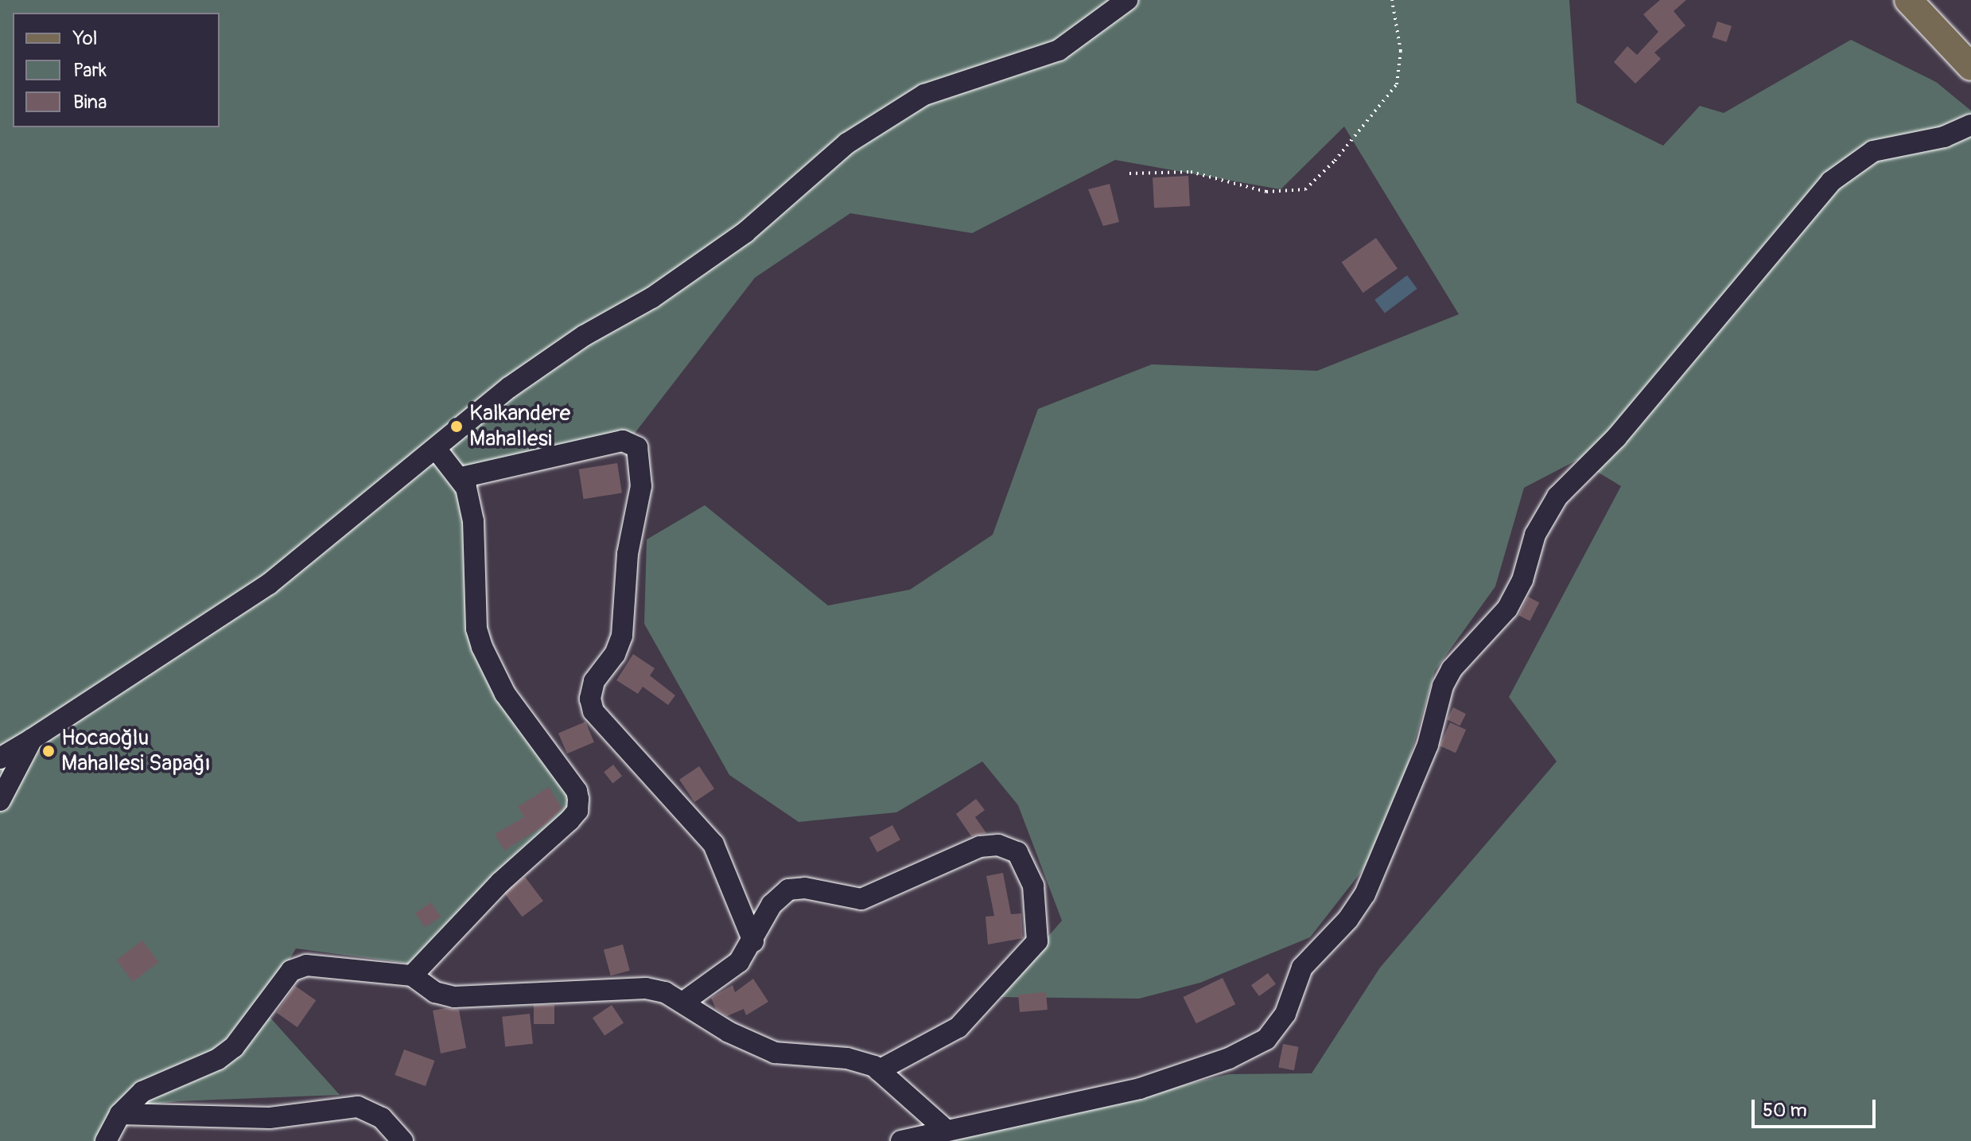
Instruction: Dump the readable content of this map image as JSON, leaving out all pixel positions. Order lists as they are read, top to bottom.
{
  "places": ["Kalkandere Mahallesi", "Hocaoğlu Mahallesi Sapağı"],
  "legend": ["Yol", "Park", "Bina"],
  "scale_bar": "50 m"
}
